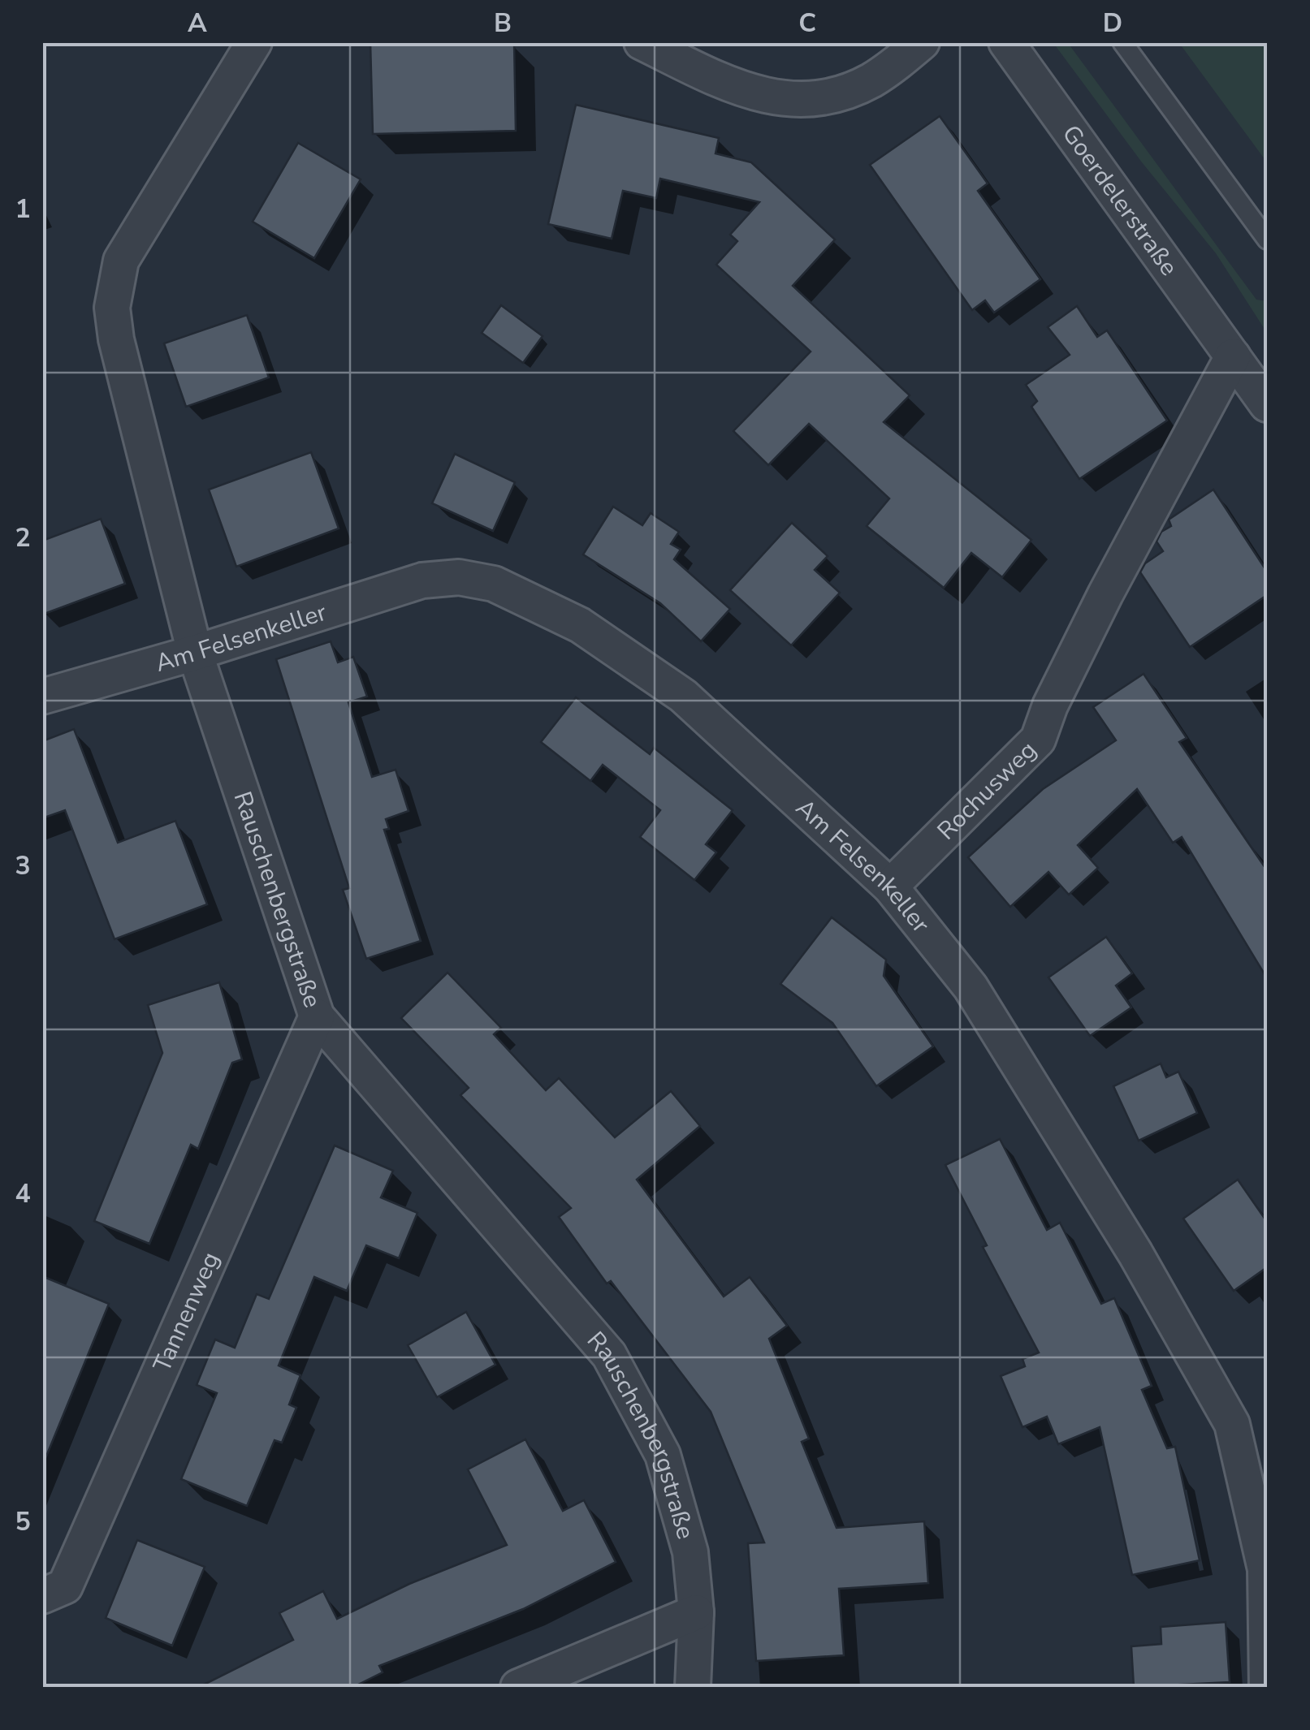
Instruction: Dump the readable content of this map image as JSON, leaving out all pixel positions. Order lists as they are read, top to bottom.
{
  "streets": {
    "street": [
      "Goerdelerstraße",
      "Am Felsenkeller",
      "Rochusweg",
      "Rauschenbergstraße",
      "Tannenweg"
    ]
  },
  "crossings": [
    ["Goerdelerstraße", "Rochusweg"],
    ["Am Felsenkeller", "Rochusweg"],
    ["Am Felsenkeller", "Rauschenbergstraße"],
    ["Rauschenbergstraße", "Tannenweg"]
  ],
  "grid": {
    "columns": [
      "A",
      "B",
      "C",
      "D"
    ],
    "rows": [
      "1",
      "2",
      "3",
      "4",
      "5"
    ]
  }
}
